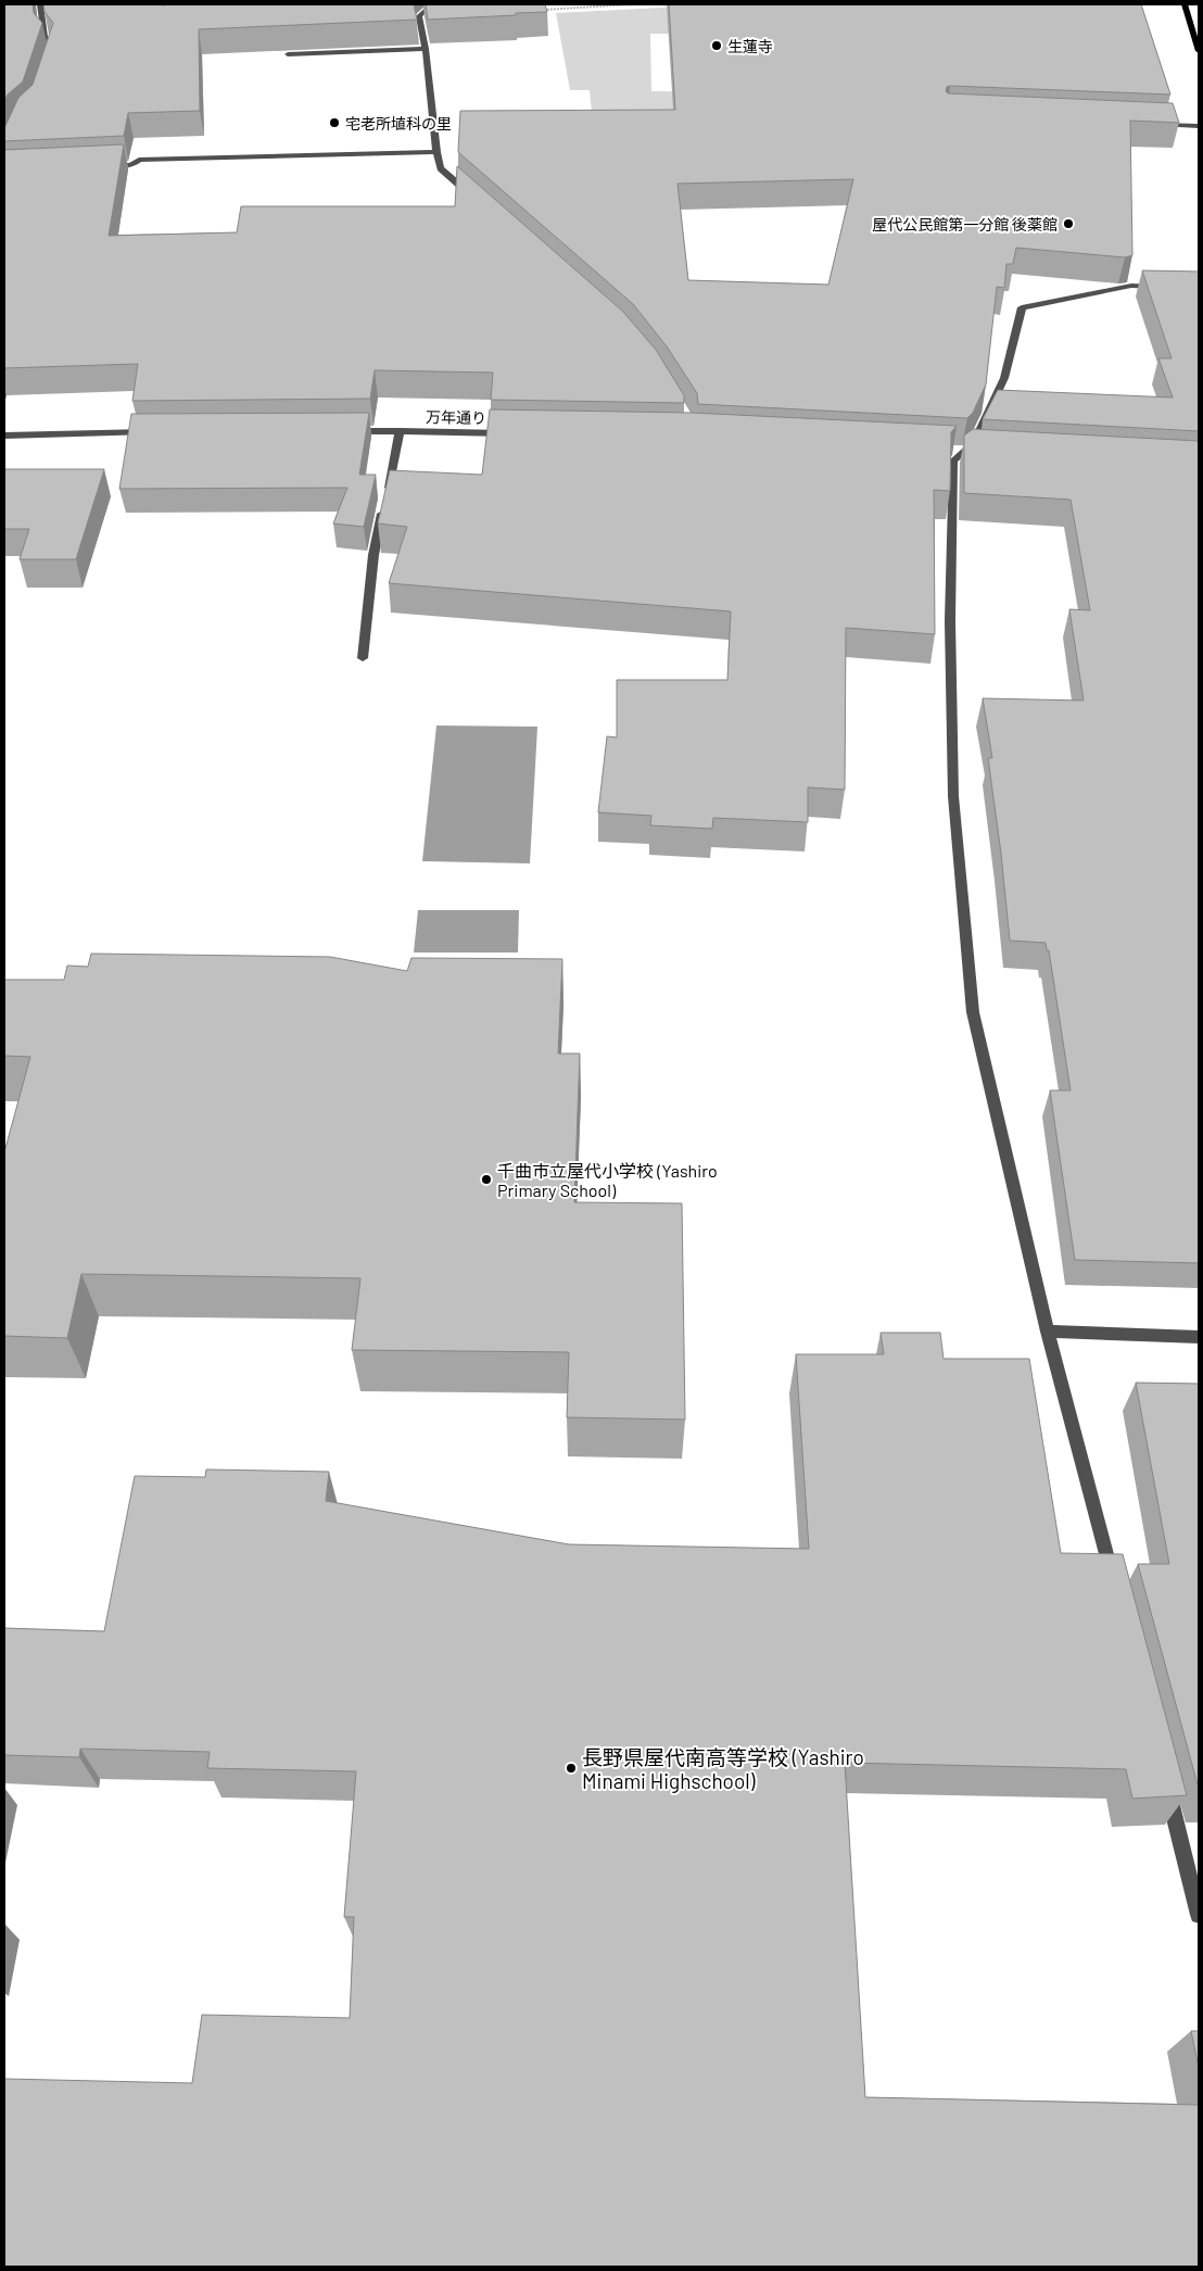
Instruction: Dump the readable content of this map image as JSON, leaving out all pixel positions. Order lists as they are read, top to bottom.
{
  "streets": {
    "street": ["万年通り"]
  },
  "places": [
    "生蓮寺",
    "宅老所埴科の里",
    "屋代公民館第一分館 後薬館",
    "千曲市立屋代小学校 (Yashiro Primary School)",
    "長野県屋代南高等学校 (Yashiro Minami Highschool)"
  ]
}
